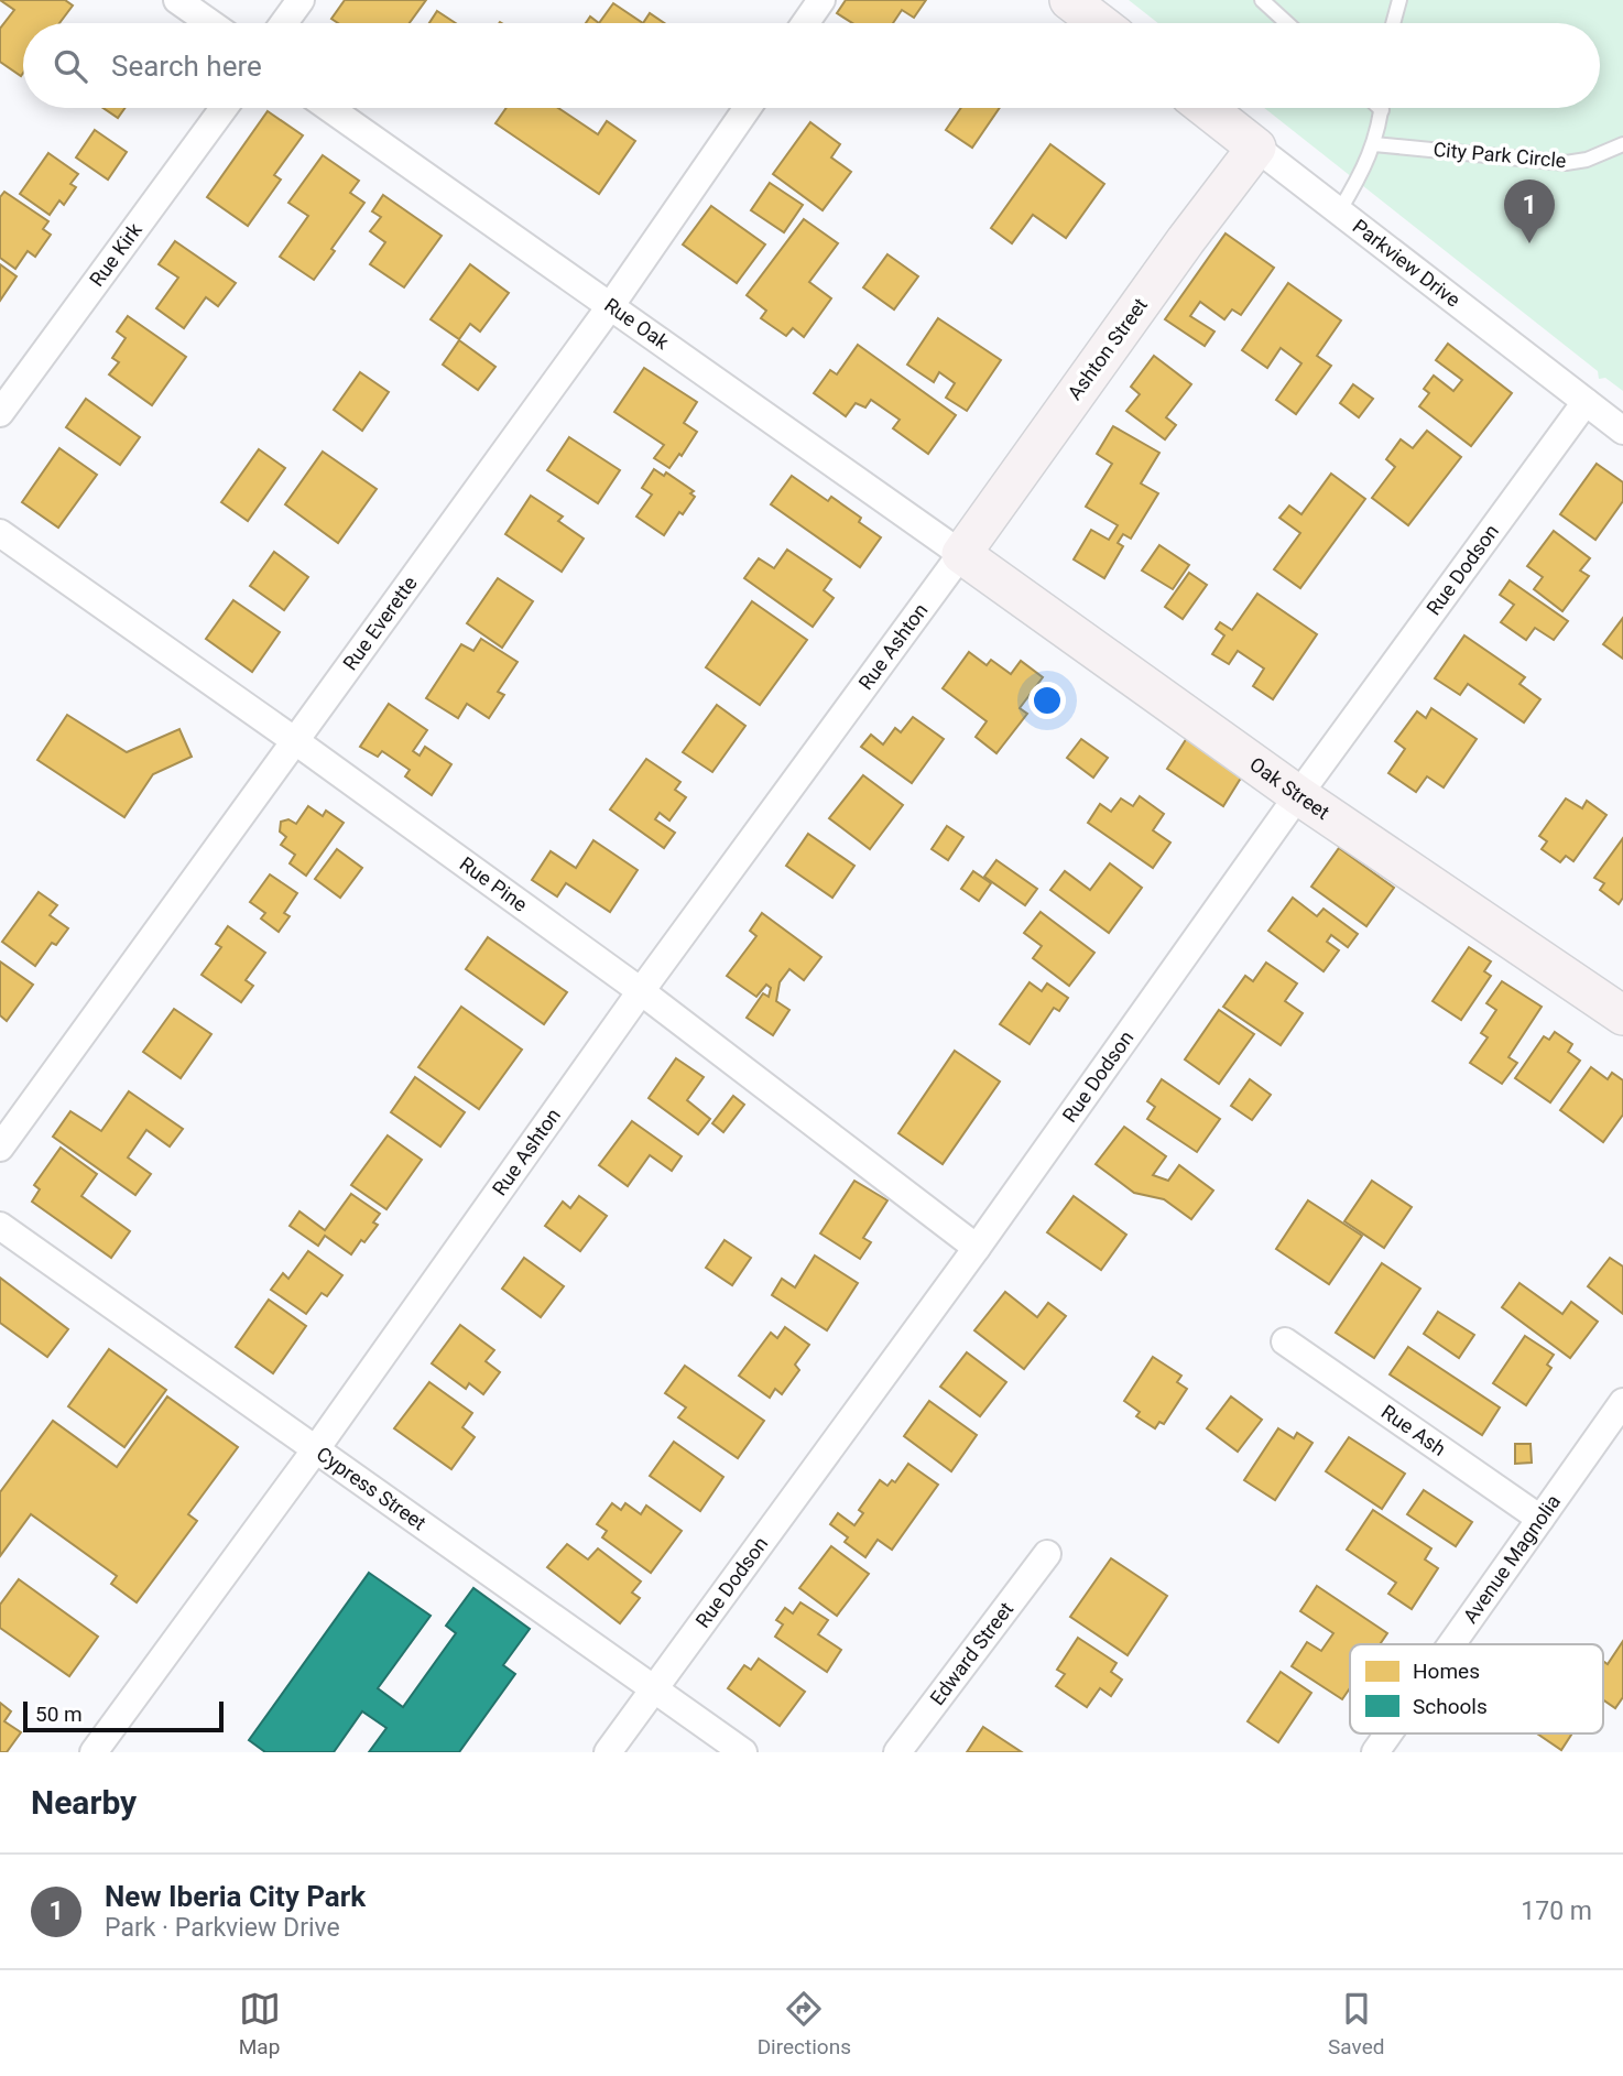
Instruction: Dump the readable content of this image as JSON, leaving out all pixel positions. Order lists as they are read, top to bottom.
{
  "streets": {
    "main road": ["Parkview Drive", "Ashton Street", "Oak Street"],
    "street": [
      "Rue Kirk",
      "Rue Oak",
      "Rue Dodson",
      "Rue Everette",
      "Rue Ashton",
      "Rue Pine",
      "Rue Ash",
      "Cypress Street",
      "Avenue Magnolia",
      "Edward Street"
    ],
    "lane": ["City Park Circle"]
  },
  "crossings": [
    ["Parkview Drive", "Ashton Street"],
    ["Parkview Drive", "Rue Dodson"],
    ["Rue Oak", "Ashton Street"],
    ["Rue Oak", "Rue Everette"],
    ["Rue Oak", "Rue Ashton"],
    ["Rue Oak", "Oak Street"],
    ["Ashton Street", "Rue Ashton"],
    ["Ashton Street", "Oak Street"],
    ["Rue Dodson", "Oak Street"],
    ["Rue Dodson", "Rue Pine"],
    ["Rue Dodson", "Cypress Street"],
    ["Rue Everette", "Rue Pine"],
    ["Rue Ashton", "Oak Street"],
    ["Rue Ashton", "Rue Pine"],
    ["Rue Ashton", "Cypress Street"],
    ["Rue Ash", "Avenue Magnolia"]
  ],
  "legend": ["Homes", "Schools"],
  "scale_bar": "50 m",
  "page": {
    "search": "Search here",
    "pins": "1",
    "scale": "50 m",
    "heading": "Nearby",
    "list": [
      {
        "mark": "1",
        "name": "New Iberia City Park",
        "note": "Park · Parkview Drive",
        "value": "170 m"
      }
    ],
    "nav": ["Map", "Directions", "Saved"]
  }
}
